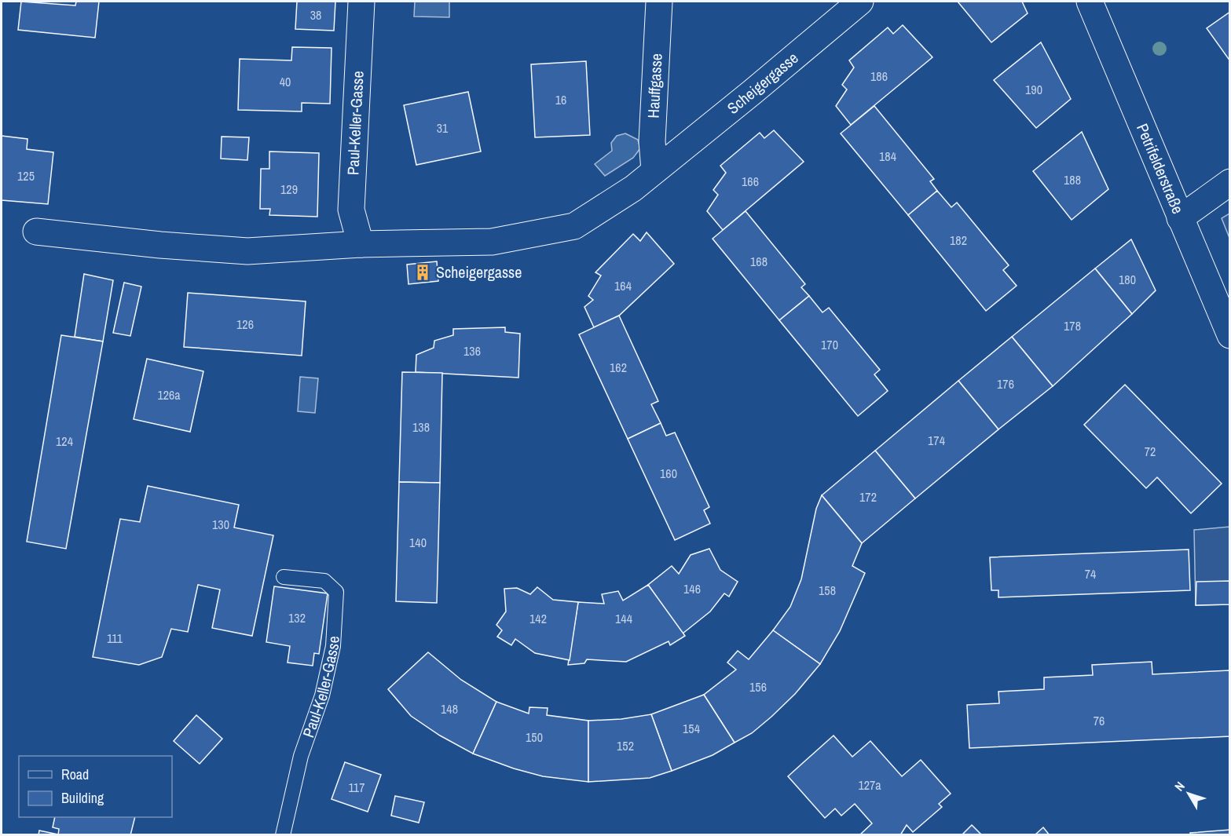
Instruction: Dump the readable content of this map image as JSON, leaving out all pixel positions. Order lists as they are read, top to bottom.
{
  "streets": {
    "street": [
      "Scheigergasse",
      "Hauffgasse",
      "Paul-Keller-Gasse",
      "Petrifelderstraße"
    ]
  },
  "crossings": [
    ["Scheigergasse", "Hauffgasse"],
    ["Scheigergasse", "Paul-Keller-Gasse"]
  ],
  "places": {
    "building": ["Scheigergasse"]
  },
  "house_numbers": [
    "38",
    "186",
    "40",
    "190",
    "16",
    "31",
    "184",
    "125",
    "188",
    "166",
    "129",
    "182",
    "168",
    "180",
    "164",
    "126",
    "178",
    "170",
    "136",
    "162",
    "176",
    "126a",
    "138",
    "174",
    "124",
    "72",
    "160",
    "172",
    "130",
    "140",
    "74",
    "146",
    "158",
    "132",
    "142",
    "144",
    "111",
    "156",
    "148",
    "76",
    "154",
    "150",
    "152",
    "127a",
    "117"
  ],
  "legend": ["Road", "Building"],
  "north": "top left"
}
